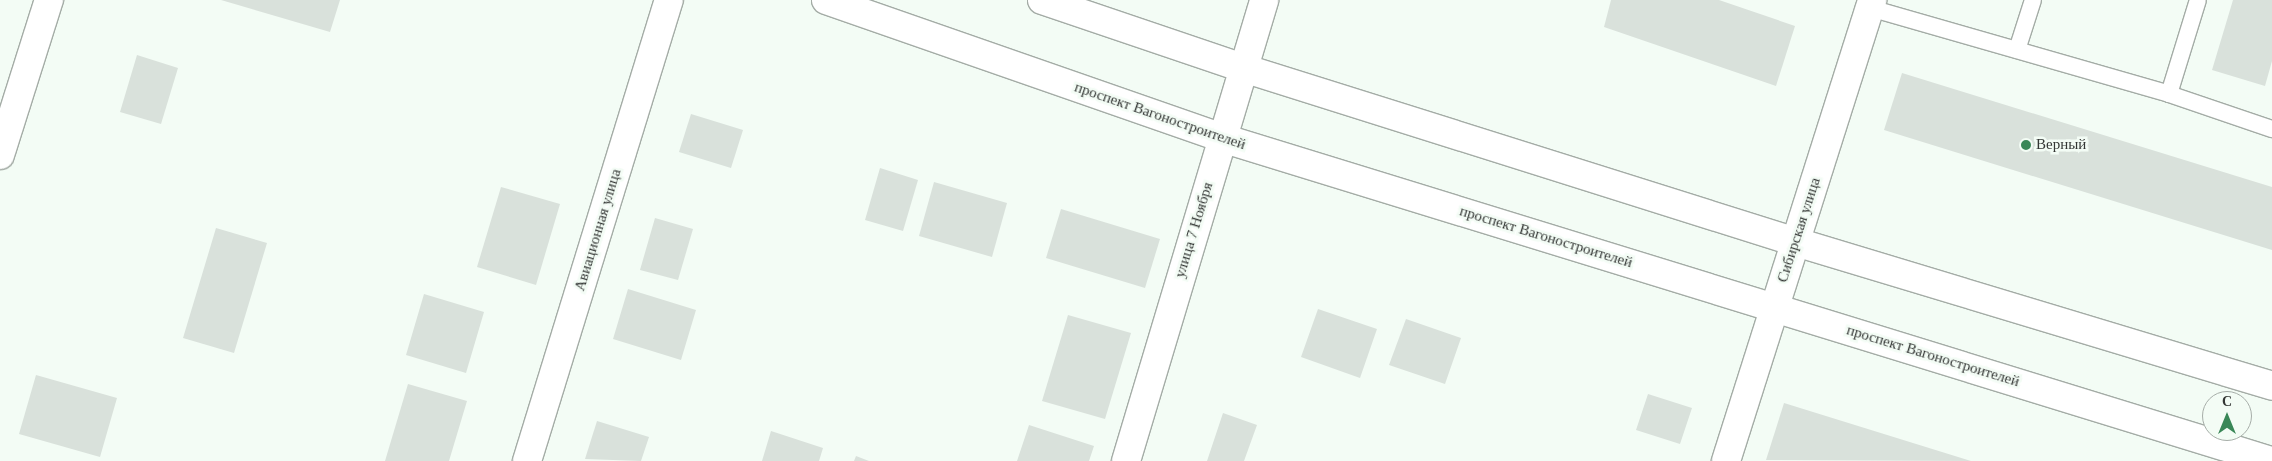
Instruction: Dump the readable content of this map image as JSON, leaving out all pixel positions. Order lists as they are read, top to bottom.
{
  "streets": {
    "main road": [
      "проспект Вагоностроителей",
      "Авиационная улица",
      "улица 7 Ноября",
      "Сибирская улица"
    ]
  },
  "crossings": [
    ["проспект Вагоностроителей", "улица 7 Ноября"],
    ["проспект Вагоностроителей", "Сибирская улица"]
  ],
  "places": ["Верный"],
  "north": "top"
}
